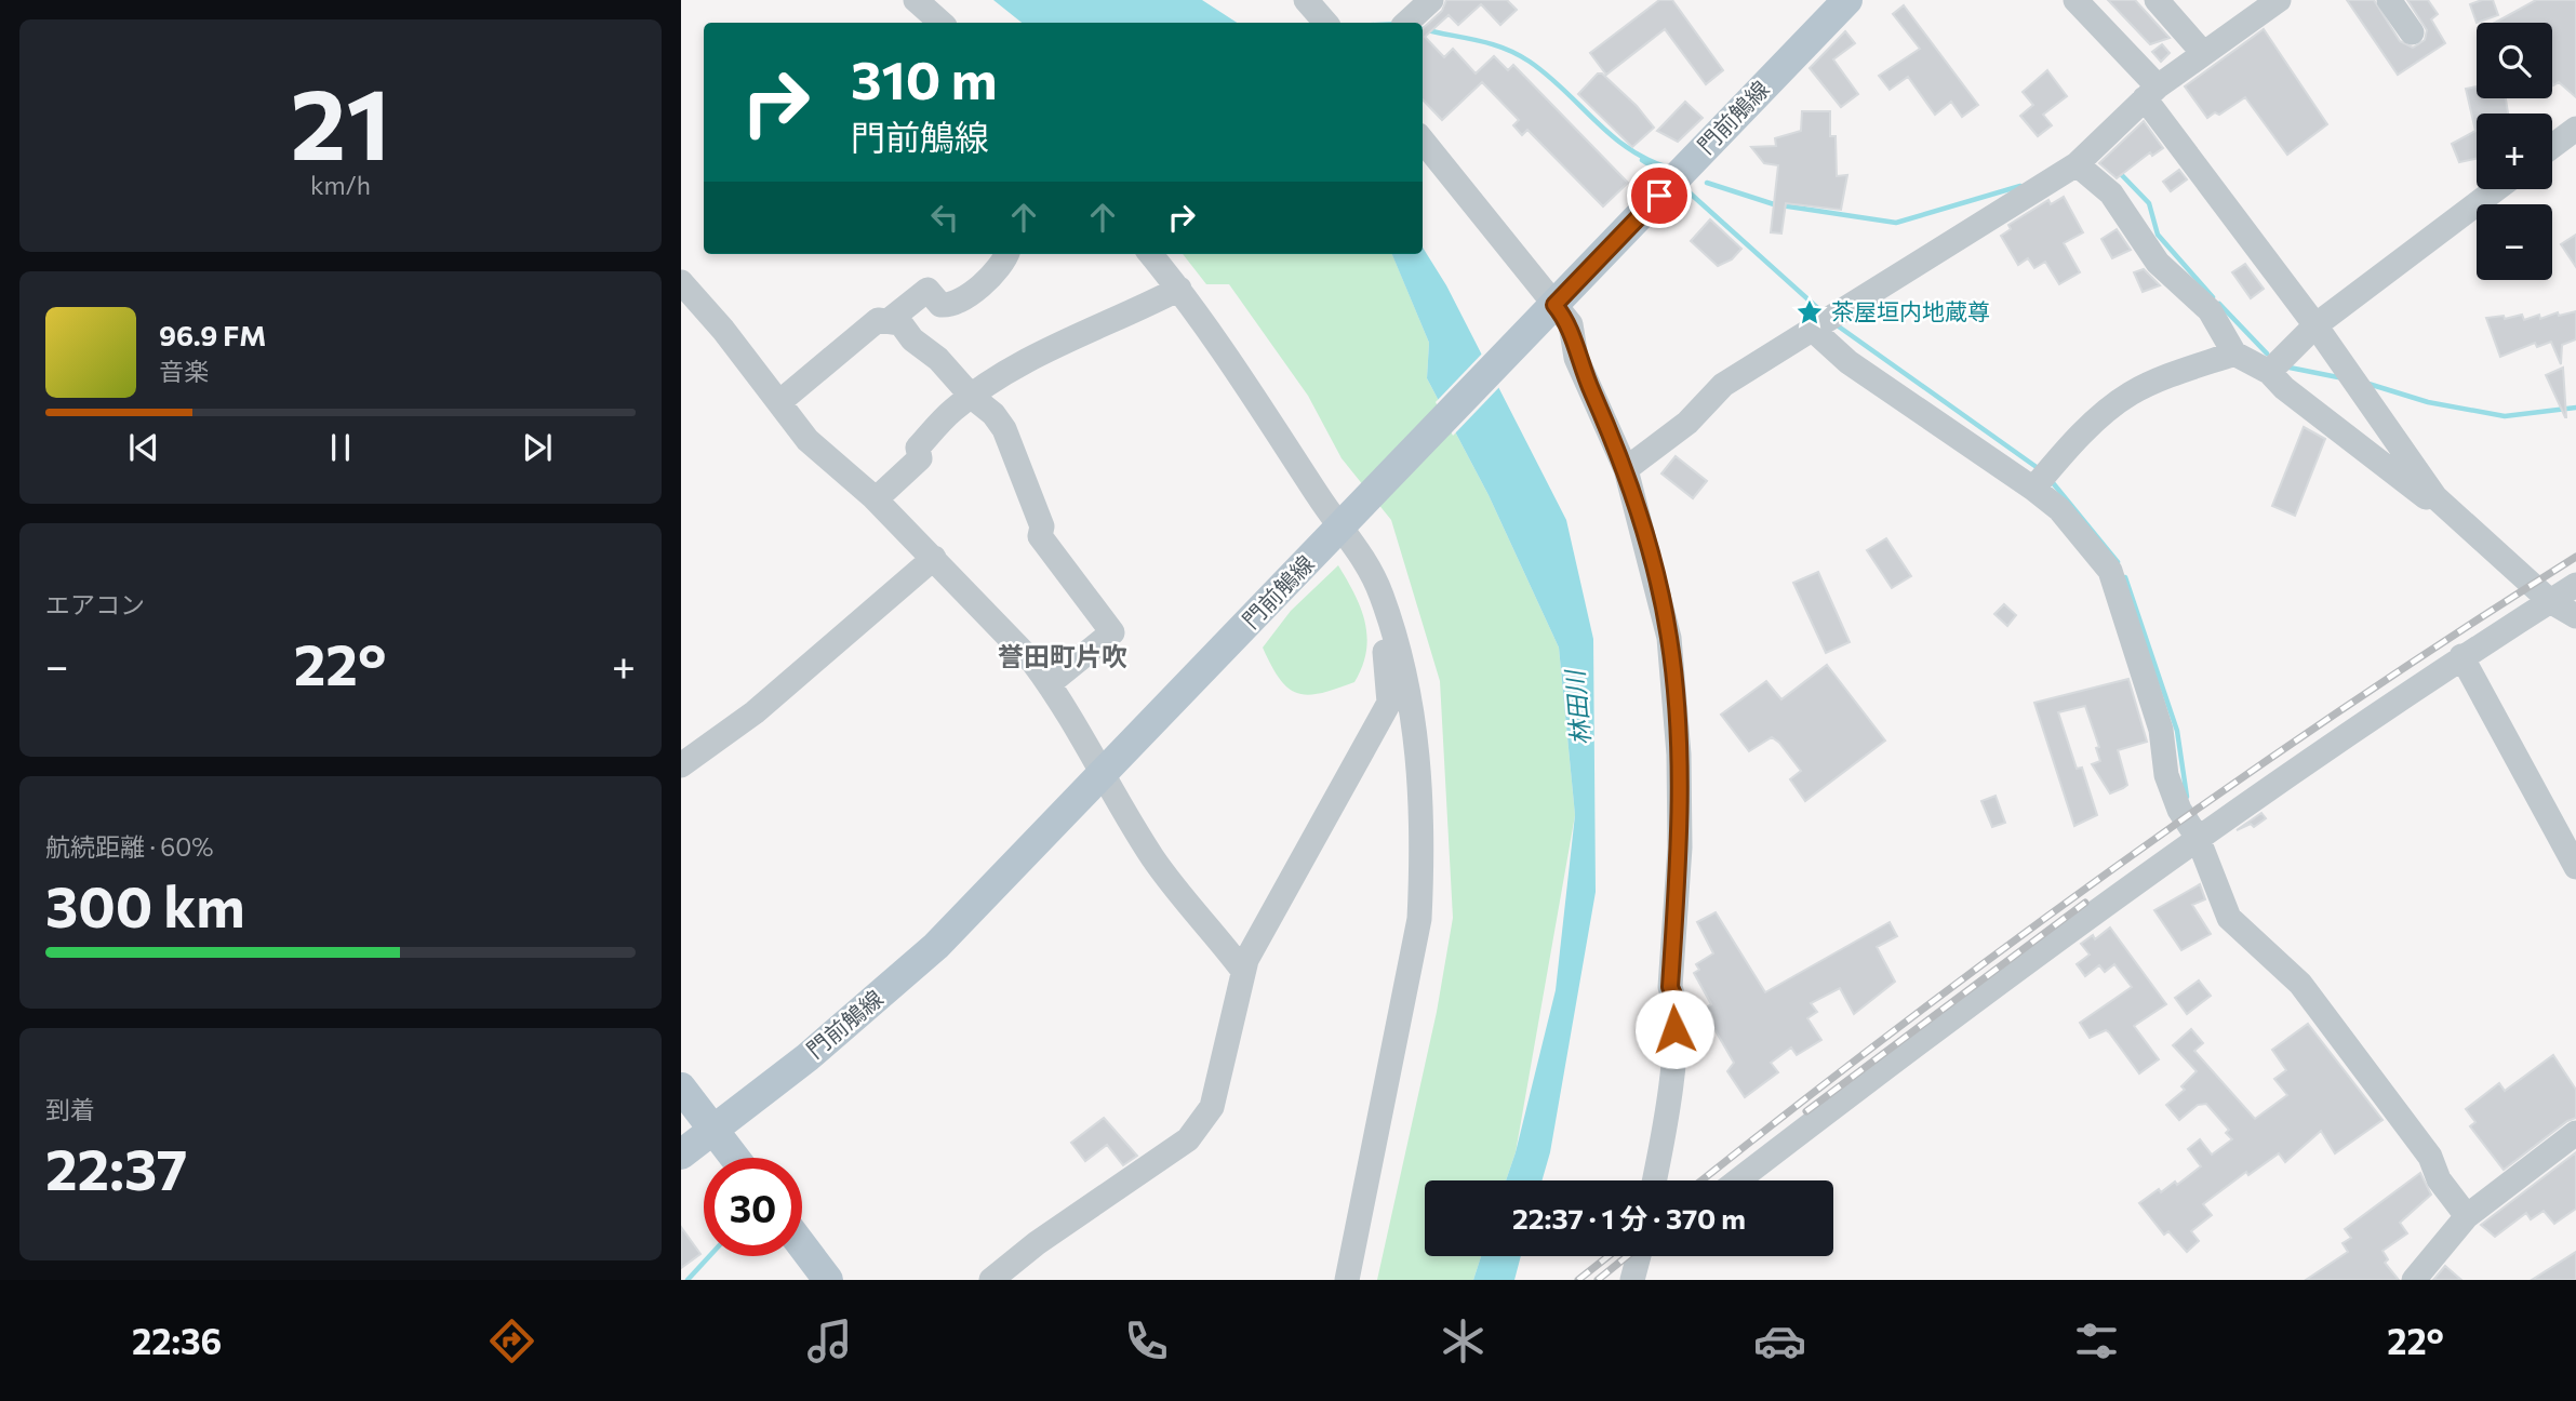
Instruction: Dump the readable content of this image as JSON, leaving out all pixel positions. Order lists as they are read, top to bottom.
{
  "streets": {
    "main road": ["門前鵤線"]
  },
  "districts": ["誉田町片吹"],
  "water": ["林田川"],
  "places": {
    "place": ["茶屋垣内地蔵尊"]
  },
  "page": {
    "tile": [
      ["21", "km/h"],
      "エアコン",
      ["航続距離 · 60%", "300 km"],
      ["到着", "22:37"]
    ],
    "map_buttons": ["+", "−"],
    "turn": ["310 m", "門前鵤線"],
    "song": ["96.9 FM", "音楽"],
    "heat": ["−", "22°", "+"],
    "limit": "30",
    "trip": "22:37 · 1 分 · 370 m",
    "tabs": ["22:36", "22°"]
  }
}
